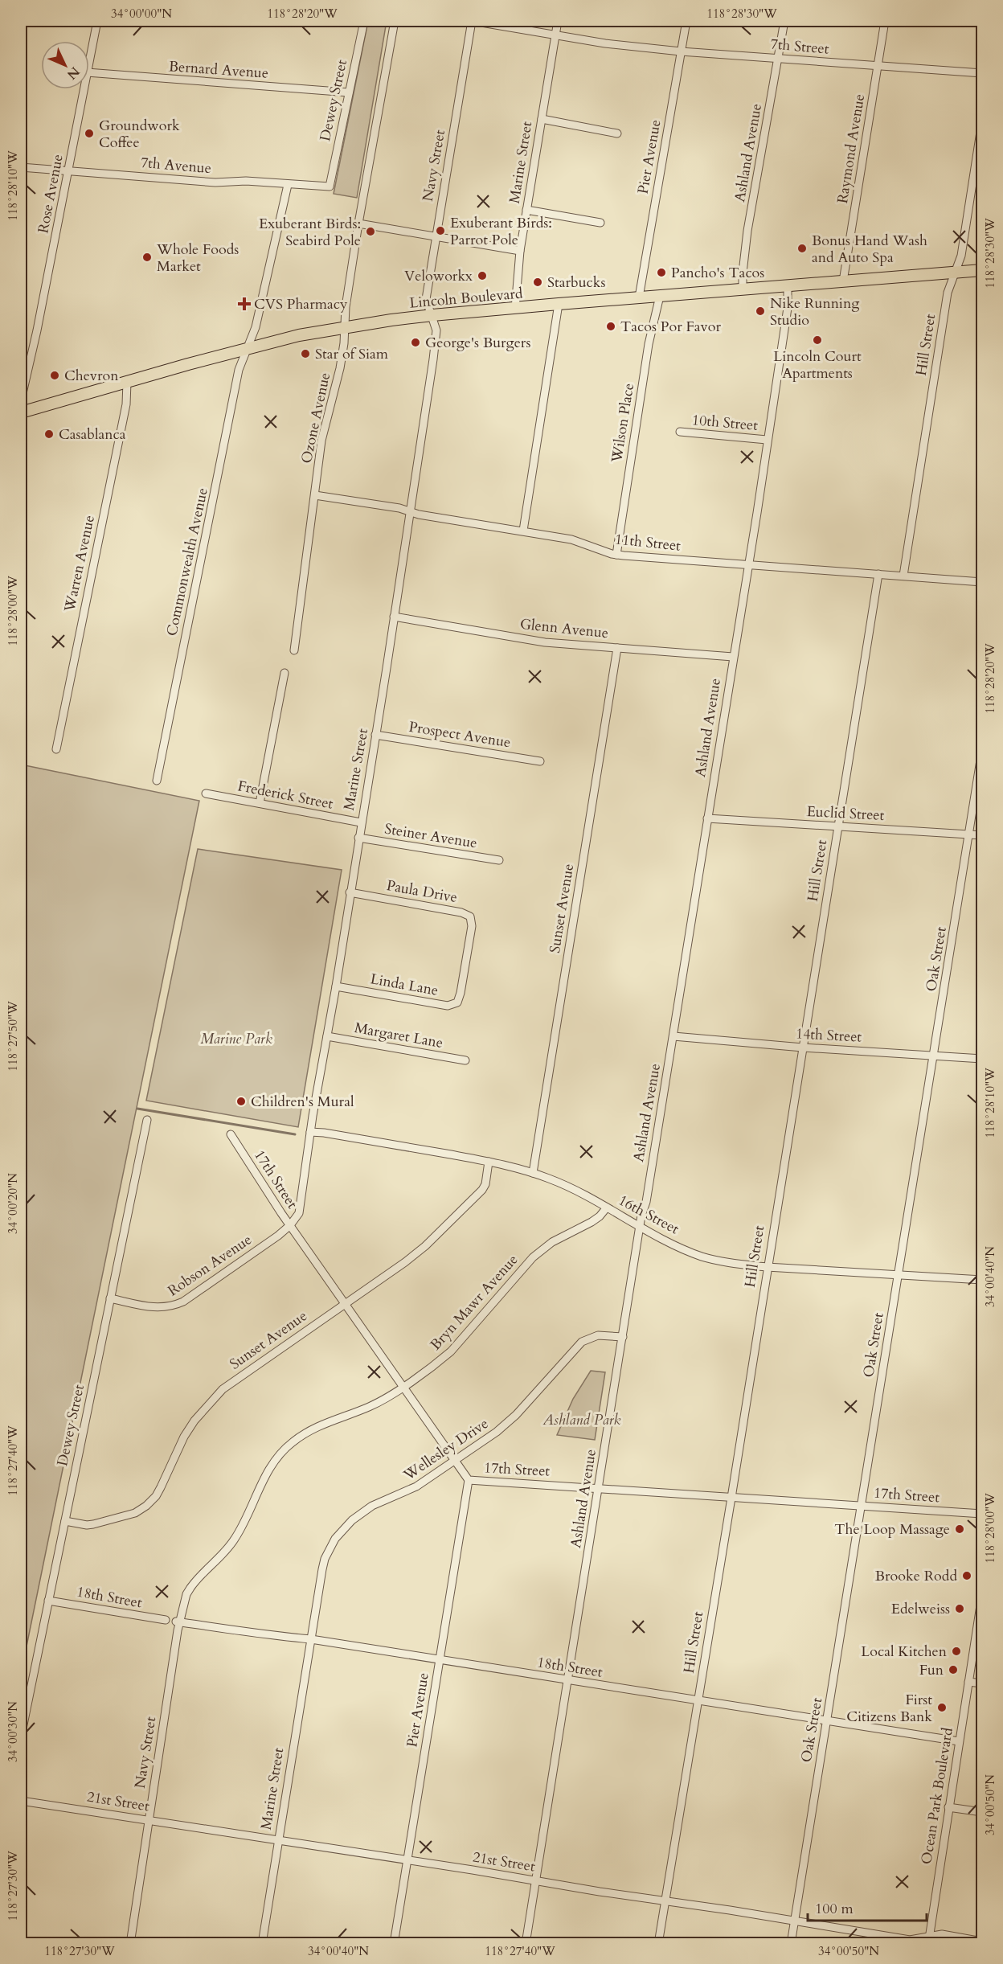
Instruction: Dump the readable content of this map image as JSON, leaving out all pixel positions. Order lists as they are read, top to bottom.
{
  "streets": {
    "highway": ["Lincoln Boulevard"],
    "street": [
      "7th Street",
      "Bernard Avenue",
      "Dewey Street",
      "Raymond Avenue",
      "Ashland Avenue",
      "Pier Avenue",
      "Marine Street",
      "7th Avenue",
      "Navy Street",
      "Rose Avenue",
      "Hill Street",
      "Ozone Avenue",
      "Wilson Place",
      "10th Street",
      "11th Street",
      "Commonwealth Avenue",
      "Warren Avenue",
      "Glenn Avenue",
      "Prospect Avenue",
      "Frederick Street",
      "Euclid Street",
      "Steiner Avenue",
      "Paula Drive",
      "Sunset Avenue",
      "Oak Street",
      "Linda Lane",
      "Margaret Lane",
      "14th Street",
      "17th Street",
      "16th Street",
      "Robson Avenue",
      "Bryn Mawr Avenue",
      "Wellesley Drive",
      "18th Street",
      "Ocean Park Boulevard",
      "21st Street"
    ]
  },
  "crossings": [
    ["7th Street", "Raymond Avenue"],
    ["7th Street", "Ashland Avenue"],
    ["7th Street", "Pier Avenue"],
    ["7th Street", "Marine Street"],
    ["7th Street", "Navy Street"],
    ["Bernard Avenue", "Dewey Street"],
    ["Dewey Street", "7th Avenue"],
    ["Dewey Street", "Sunset Avenue"],
    ["Dewey Street", "Robson Avenue"],
    ["Dewey Street", "18th Street"],
    ["Raymond Avenue", "Lincoln Boulevard"],
    ["Ashland Avenue", "Lincoln Boulevard"],
    ["Ashland Avenue", "10th Street"],
    ["Ashland Avenue", "11th Street"],
    ["Ashland Avenue", "Glenn Avenue"],
    ["Ashland Avenue", "Euclid Street"],
    ["Ashland Avenue", "14th Street"],
    ["Ashland Avenue", "17th Street"],
    ["Ashland Avenue", "16th Street"],
    ["Ashland Avenue", "Wellesley Drive"],
    ["Ashland Avenue", "18th Street"],
    ["Ashland Avenue", "21st Street"],
    ["Pier Avenue", "Lincoln Boulevard"],
    ["Pier Avenue", "17th Street"],
    ["Pier Avenue", "18th Street"],
    ["Pier Avenue", "21st Street"],
    ["Marine Street", "Navy Street"],
    ["Marine Street", "Lincoln Boulevard"],
    ["Marine Street", "11th Street"],
    ["Marine Street", "Glenn Avenue"],
    ["Marine Street", "Prospect Avenue"],
    ["Marine Street", "Frederick Street"],
    ["Marine Street", "Steiner Avenue"],
    ["Marine Street", "Paula Drive"],
    ["Marine Street", "Linda Lane"],
    ["Marine Street", "Margaret Lane"],
    ["Marine Street", "17th Street"],
    ["Marine Street", "16th Street"],
    ["Marine Street", "Robson Avenue"],
    ["Marine Street", "Wellesley Drive"],
    ["Marine Street", "18th Street"],
    ["Marine Street", "21st Street"],
    ["7th Avenue", "Rose Avenue"],
    ["7th Avenue", "Commonwealth Avenue"],
    ["Navy Street", "Lincoln Boulevard"],
    ["Navy Street", "Bryn Mawr Avenue"],
    ["Navy Street", "18th Street"],
    ["Navy Street", "21st Street"],
    ["Lincoln Boulevard", "Hill Street"],
    ["Lincoln Boulevard", "Ozone Avenue"],
    ["Lincoln Boulevard", "Wilson Place"],
    ["Lincoln Boulevard", "Commonwealth Avenue"],
    ["Lincoln Boulevard", "Warren Avenue"],
    ["Hill Street", "11th Street"],
    ["Hill Street", "Euclid Street"],
    ["Hill Street", "14th Street"],
    ["Hill Street", "17th Street"],
    ["Hill Street", "16th Street"],
    ["Hill Street", "18th Street"],
    ["Hill Street", "21st Street"],
    ["Ozone Avenue", "11th Street"],
    ["Wilson Place", "11th Street"],
    ["Glenn Avenue", "Sunset Avenue"],
    ["Euclid Street", "Oak Street"],
    ["Paula Drive", "Linda Lane"],
    ["Sunset Avenue", "17th Street"],
    ["Sunset Avenue", "16th Street"],
    ["Oak Street", "14th Street"],
    ["Oak Street", "17th Street"],
    ["Oak Street", "16th Street"],
    ["Oak Street", "18th Street"],
    ["Oak Street", "21st Street"],
    ["17th Street", "Robson Avenue"],
    ["17th Street", "Bryn Mawr Avenue"],
    ["17th Street", "Wellesley Drive"],
    ["16th Street", "Bryn Mawr Avenue"],
    ["Bryn Mawr Avenue", "18th Street"],
    ["Wellesley Drive", "18th Street"],
    ["18th Street", "Ocean Park Boulevard"],
    ["Ocean Park Boulevard", "21st Street"]
  ],
  "parks": ["Marine Park", "Ashland Park"],
  "places": {
    "other": [
      "Groundwork Coffee",
      "Exuberant Birds: Parrot Pole",
      "Exuberant Birds: Seabird Pole",
      "Bonus Hand Wash and Auto Spa",
      "Whole Foods Market",
      "Pancho's Tacos",
      "Veloworkx",
      "Starbucks",
      "Nike Running Studio",
      "Tacos Por Favor",
      "Lincoln Court Apartments",
      "George's Burgers",
      "Star of Siam",
      "Chevron",
      "Casablanca",
      "Children's Mural",
      "The Loop Massage",
      "Brooke Rodd",
      "Edelweiss",
      "Local Kitchen",
      "Fun",
      "First Citizens Bank"
    ],
    "health": ["CVS Pharmacy"]
  },
  "scale_bar": "100 m",
  "north": "bottom right",
  "coordinates": [
    "34°00'00\"N",
    "118°28'20\"W",
    "118°28'30\"W",
    "118°28'10\"W",
    "118°28'00\"W",
    "118°27'50\"W",
    "34°00'20\"N",
    "34°00'40\"N",
    "118°27'40\"W",
    "34°00'30\"N",
    "34°00'50\"N",
    "118°27'30\"W"
  ]
}
